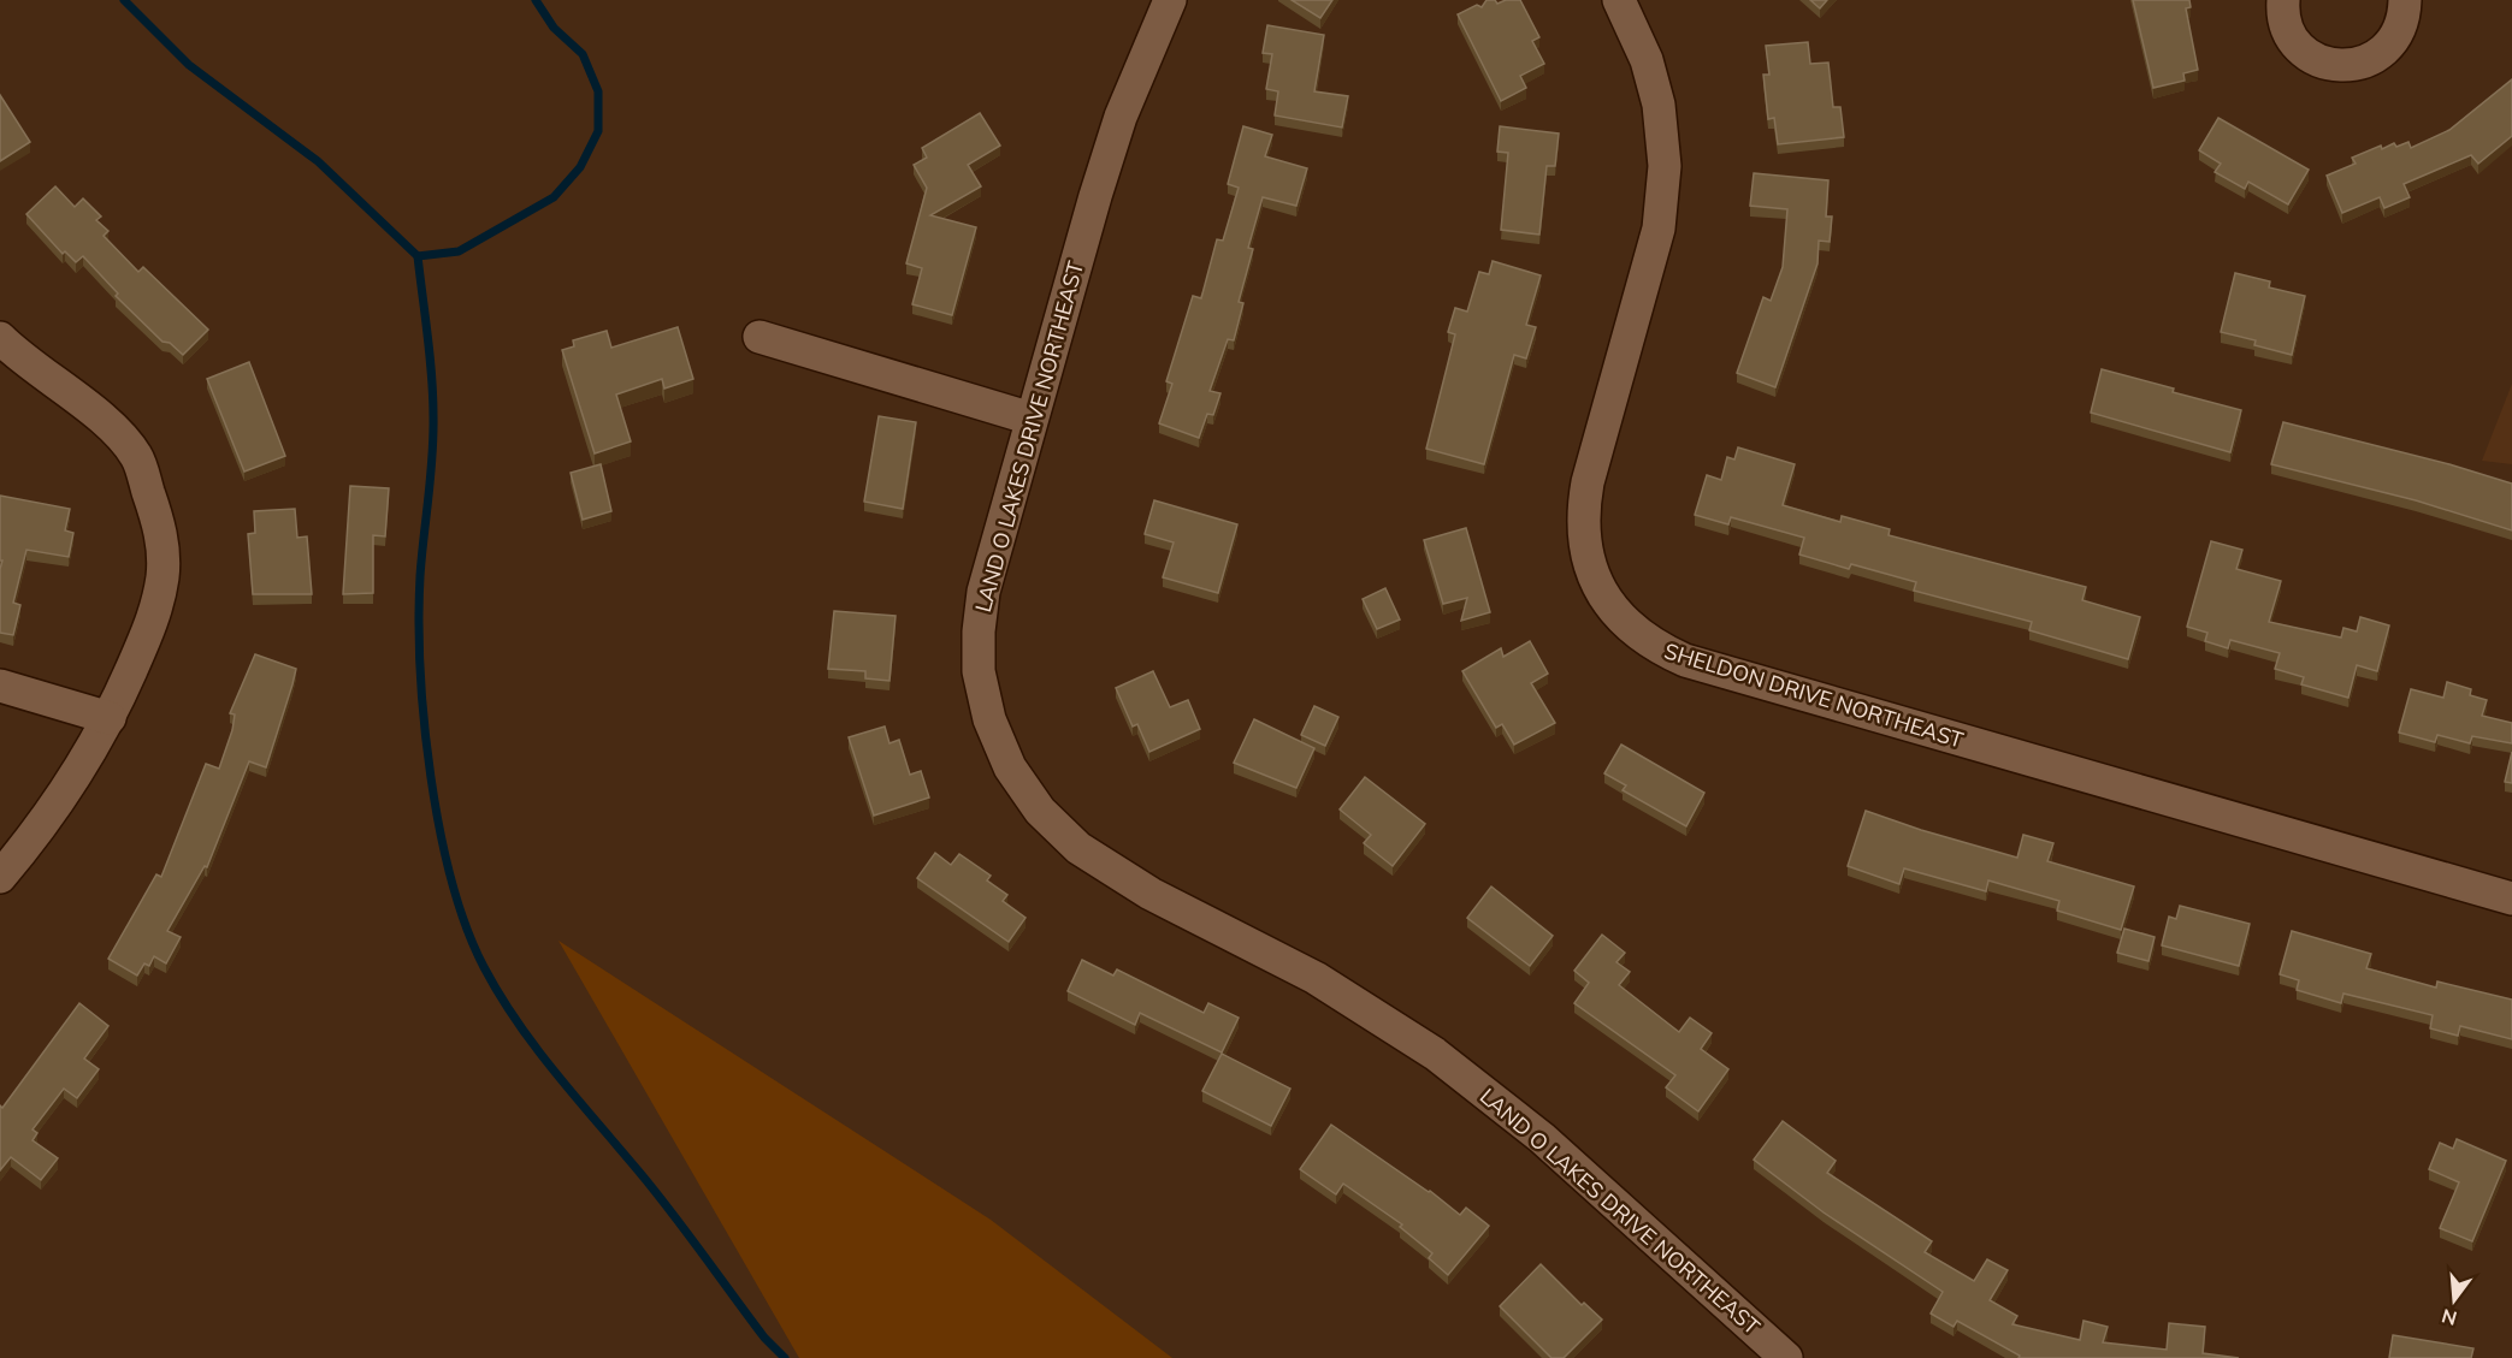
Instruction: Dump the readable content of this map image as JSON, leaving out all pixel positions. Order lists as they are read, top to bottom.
{
  "streets": {
    "street": ["LAND O LAKES DRIVE NORTHEAST", "SHELDON DRIVE NORTHEAST"]
  },
  "north": "bottom"
}
